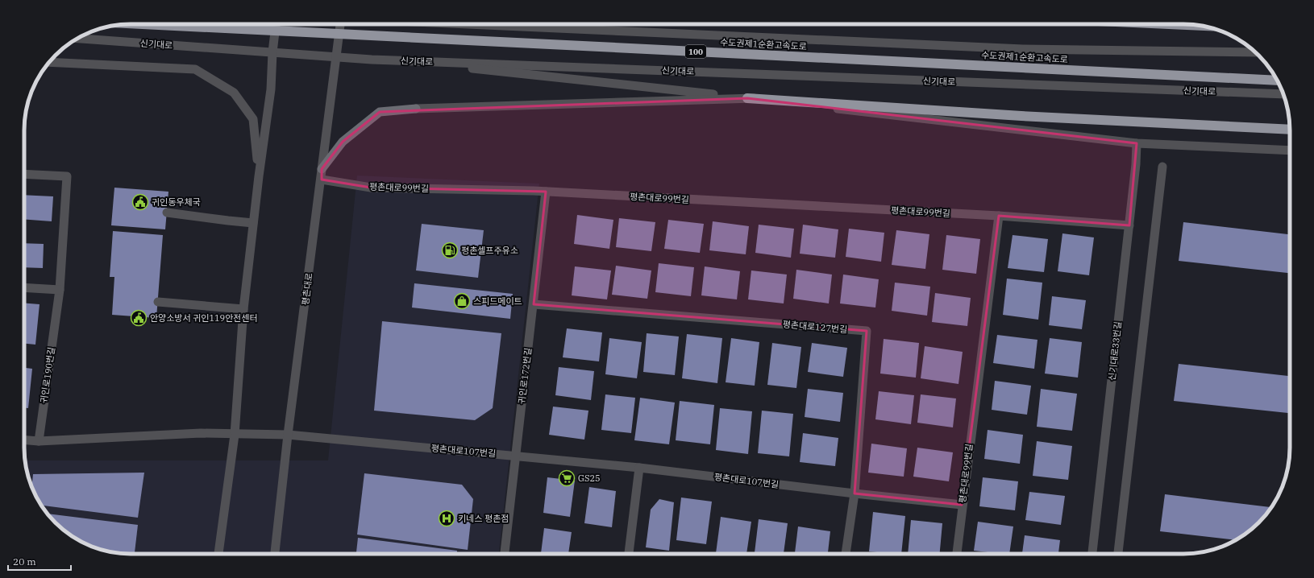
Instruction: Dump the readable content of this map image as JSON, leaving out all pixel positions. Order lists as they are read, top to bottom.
{
  "streets": {
    "highway": ["수도권제1순환고속도로", "100"],
    "street": [
      "신기대로",
      "평촌대로99번길",
      "평촌대로",
      "평촌대로127번길",
      "신기대로33번길",
      "귀인로190번길",
      "귀인로172번길",
      "평촌대로107번길"
    ]
  },
  "crossings": [
    ["신기대로", "평촌대로"],
    ["평촌대로99번길", "평촌대로"],
    ["평촌대로99번길", "신기대로33번길"],
    ["평촌대로99번길", "귀인로172번길"],
    ["평촌대로99번길", "평촌대로107번길"],
    ["평촌대로", "평촌대로107번길"],
    ["평촌대로127번길", "귀인로172번길"],
    ["평촌대로127번길", "평촌대로107번길"],
    ["귀인로190번길", "평촌대로107번길"],
    ["귀인로172번길", "평촌대로107번길"]
  ],
  "places": {
    "public building": ["귀인동우체국", "안양소방서 귀인119안전센터"],
    "fuel station": ["평촌셀프주유소"],
    "shop": ["스피드메이트"],
    "supermarket": ["GS25"],
    "hospital": ["키네스 평촌점"]
  },
  "scale_bar": "20 m"
}
